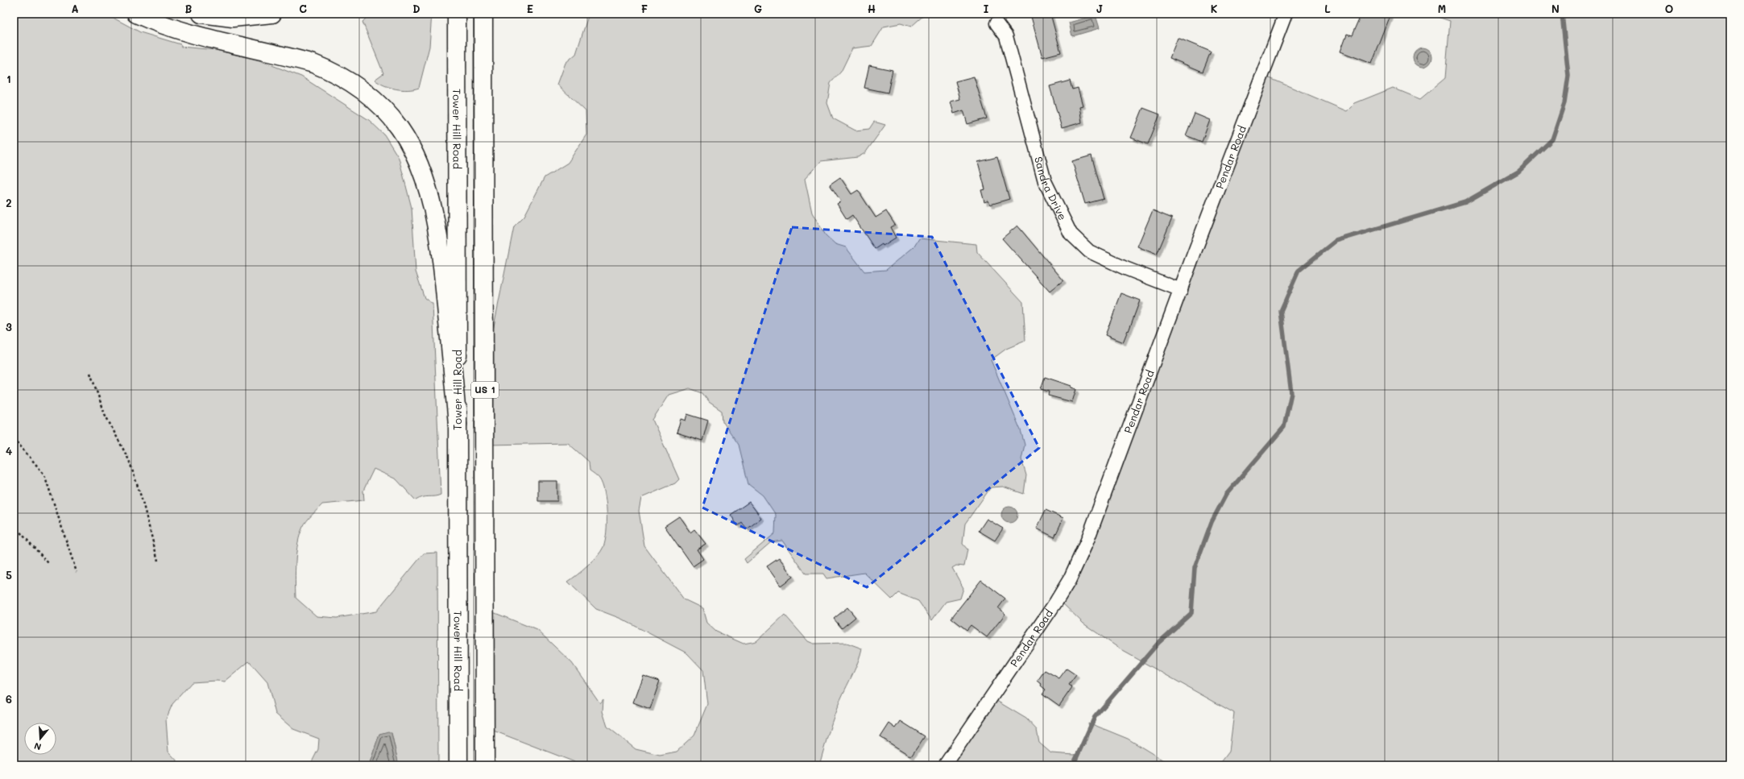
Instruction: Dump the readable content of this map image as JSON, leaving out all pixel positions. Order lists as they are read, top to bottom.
{
  "streets": {
    "highway": ["Tower Hill Road", "US 1"],
    "street": ["Pendar Road", "Sandra Drive"]
  },
  "crossings": [
    ["Pendar Road", "Sandra Drive"]
  ],
  "north": "bottom",
  "grid": {
    "columns": [
      "A",
      "B",
      "C",
      "D",
      "E",
      "F",
      "G",
      "H",
      "I",
      "J",
      "K",
      "L",
      "M",
      "N",
      "O"
    ],
    "rows": [
      "1",
      "2",
      "3",
      "4",
      "5",
      "6"
    ]
  }
}
